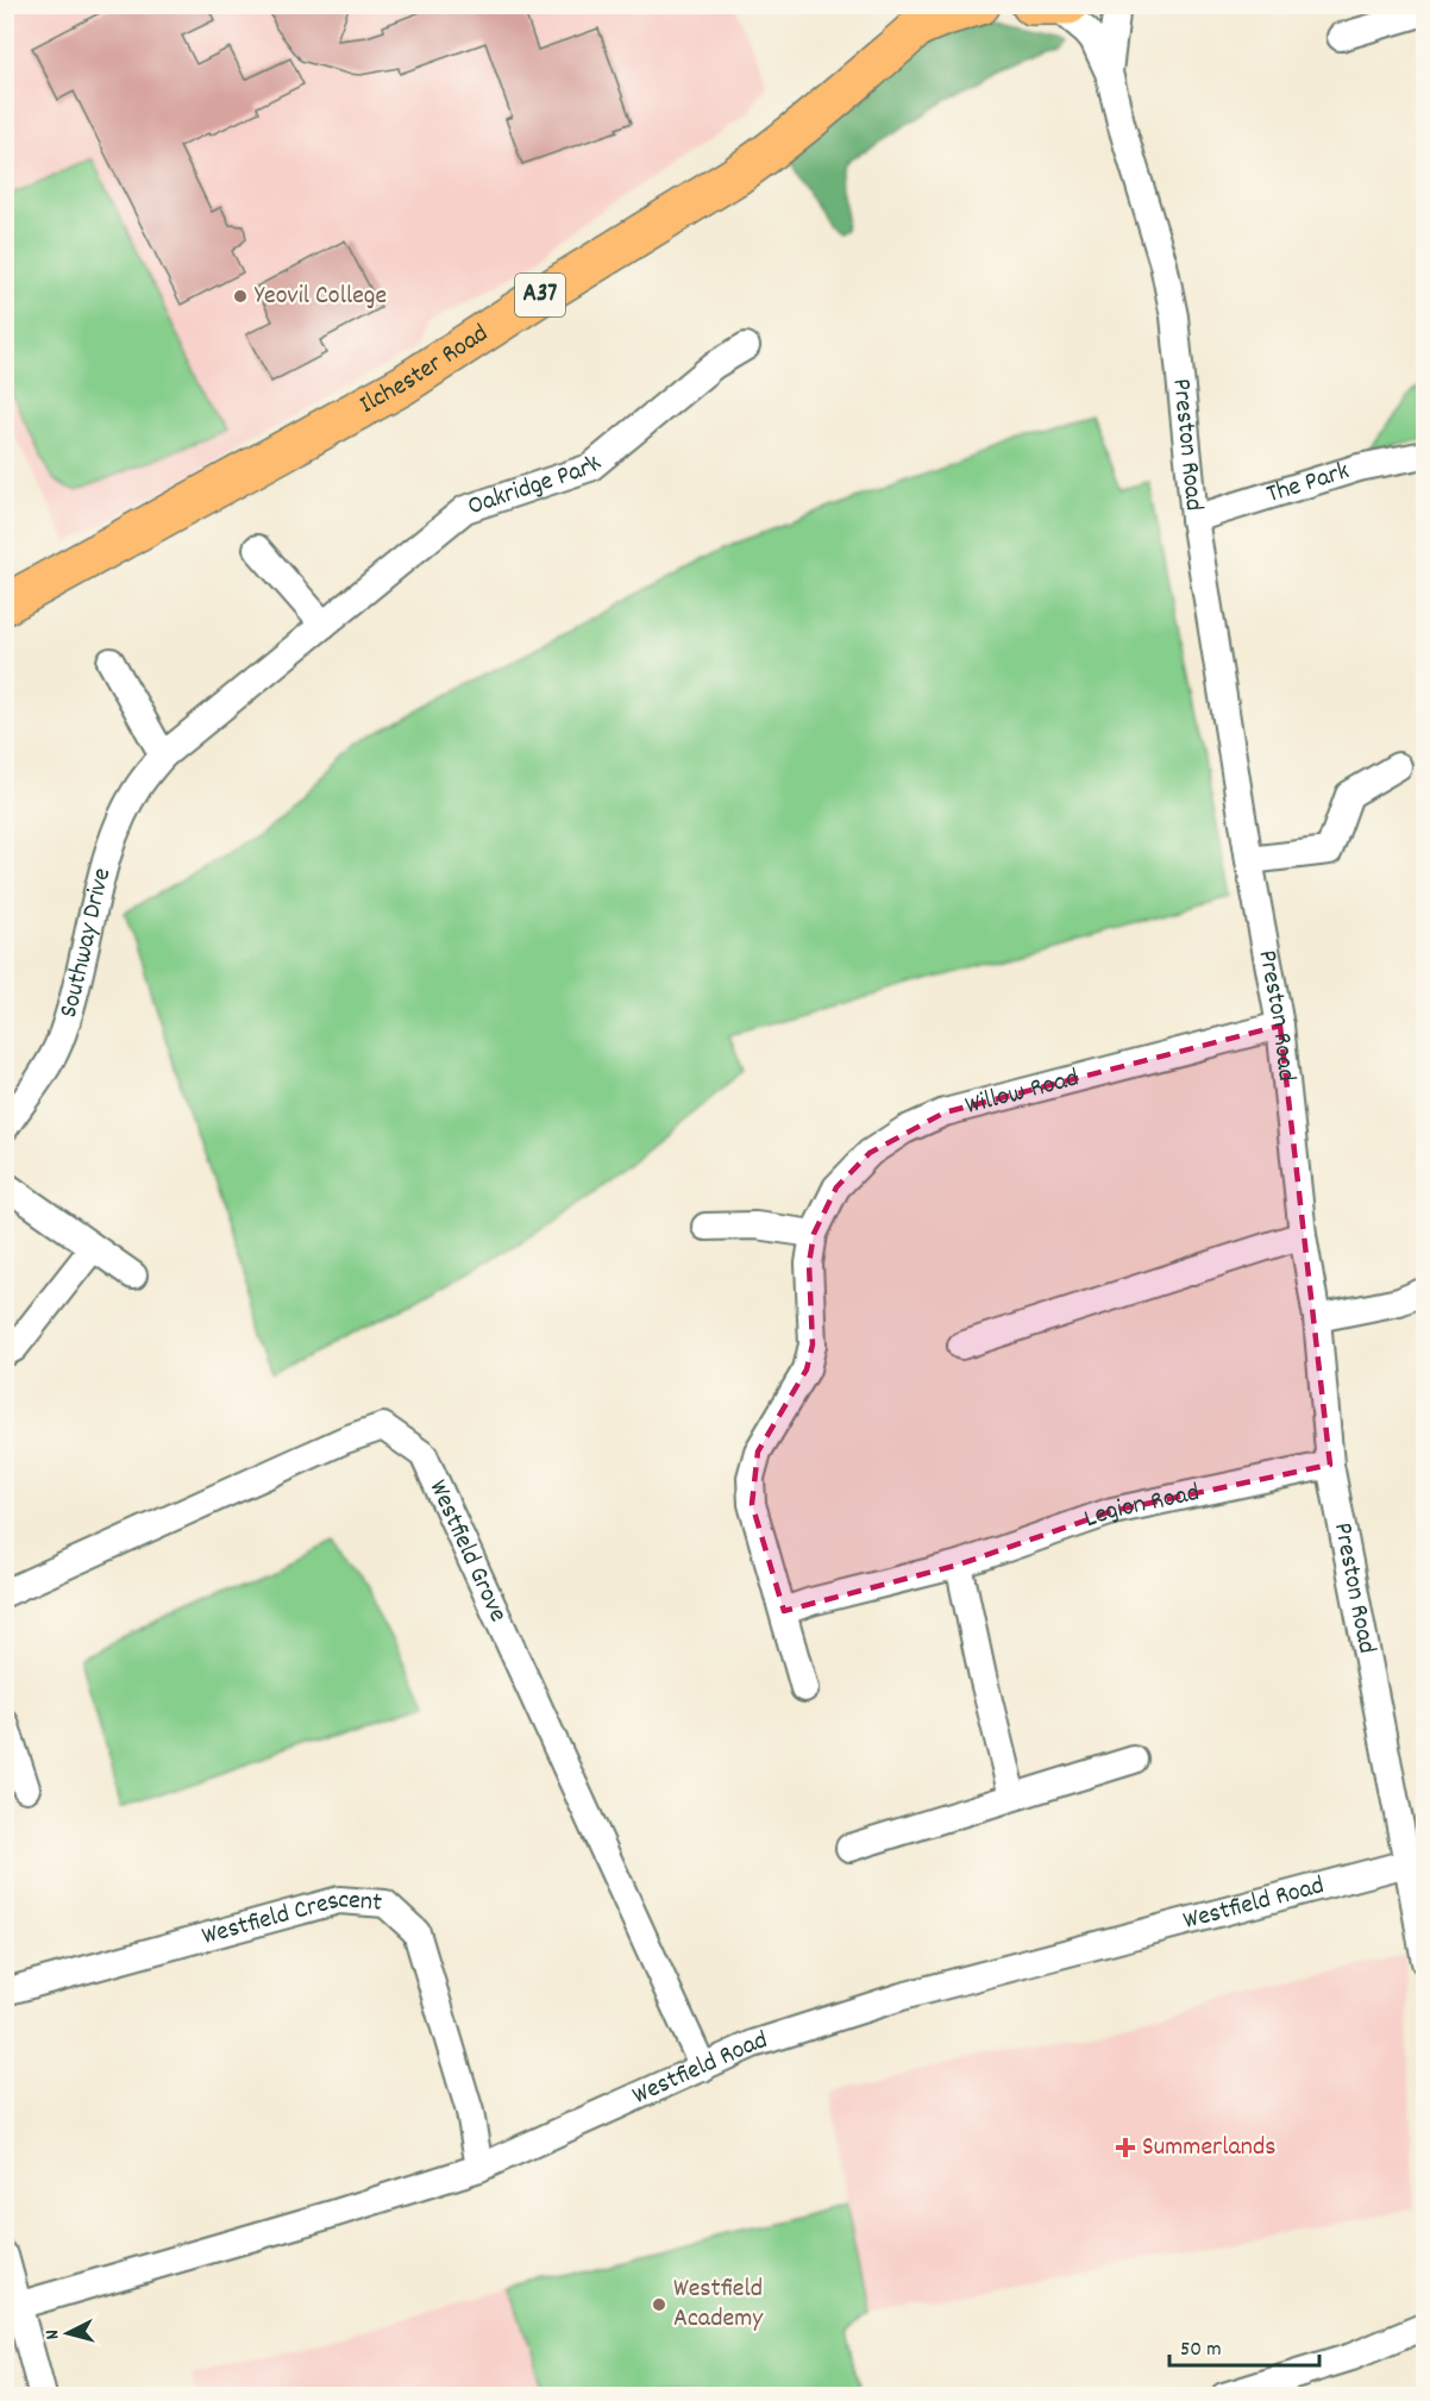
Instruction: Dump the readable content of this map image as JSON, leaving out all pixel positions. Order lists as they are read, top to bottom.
{
  "streets": {
    "highway": ["A37", "Ilchester Road"],
    "street": [
      "Preston Road",
      "The Park",
      "Oakridge Park",
      "Southway Drive",
      "Willow Road",
      "Legion Road",
      "Westfield Grove",
      "Westfield Road",
      "Westfield Crescent"
    ]
  },
  "crossings": [
    ["Preston Road", "The Park"],
    ["Preston Road", "Willow Road"],
    ["Preston Road", "Legion Road"],
    ["Preston Road", "Westfield Road"],
    ["Oakridge Park", "Southway Drive"],
    ["Willow Road", "Legion Road"],
    ["Westfield Grove", "Westfield Road"],
    ["Westfield Road", "Westfield Crescent"]
  ],
  "places": {
    "other": ["Yeovil College", "Westfield Academy"],
    "health": ["Summerlands"]
  },
  "scale_bar": "50 m",
  "north": "left"
}
